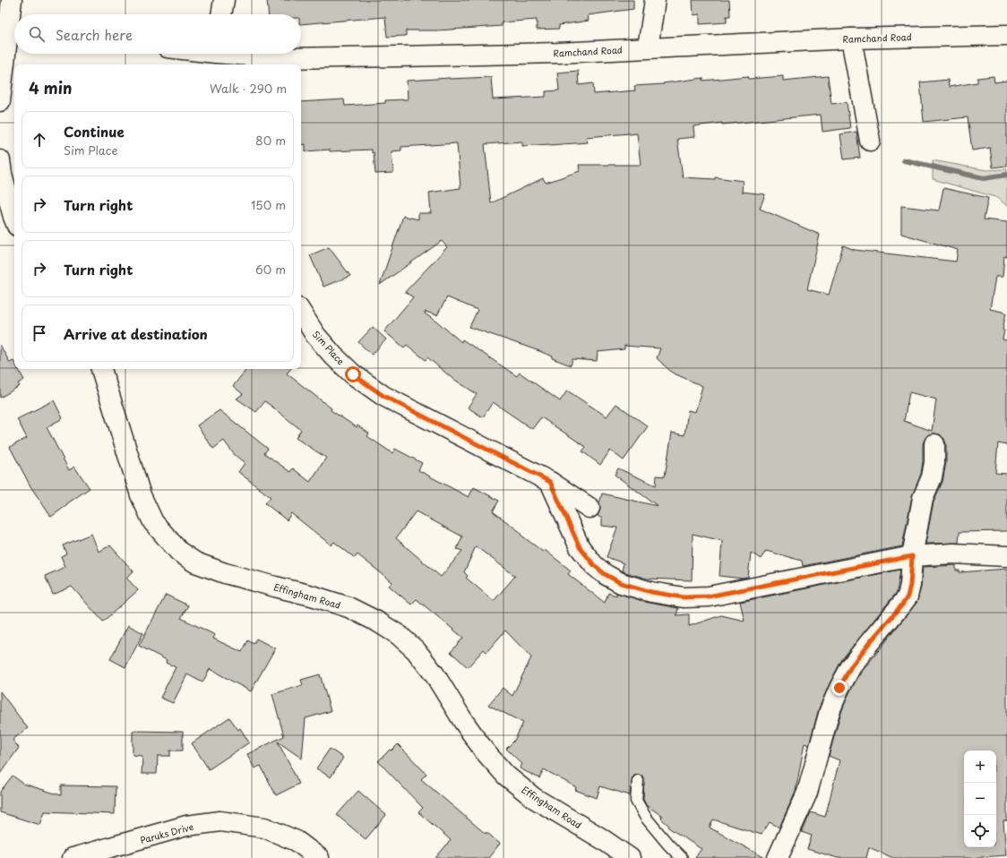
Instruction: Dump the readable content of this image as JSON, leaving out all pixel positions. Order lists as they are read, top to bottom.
{
  "streets": {
    "street": [
      "Ramchand Road",
      "Sim Place",
      "Effingham Road",
      "Paruks Drive"
    ]
  },
  "page": {
    "search": "Search here",
    "heading": ["4 min", "Walk · 290 m"],
    "list": [
      ["Continue", "Sim Place", "80 m"],
      ["Turn right", "150 m"],
      ["Turn right", "60 m"],
      "Arrive at destination"
    ],
    "map_buttons": ["+", "−"]
  }
}
